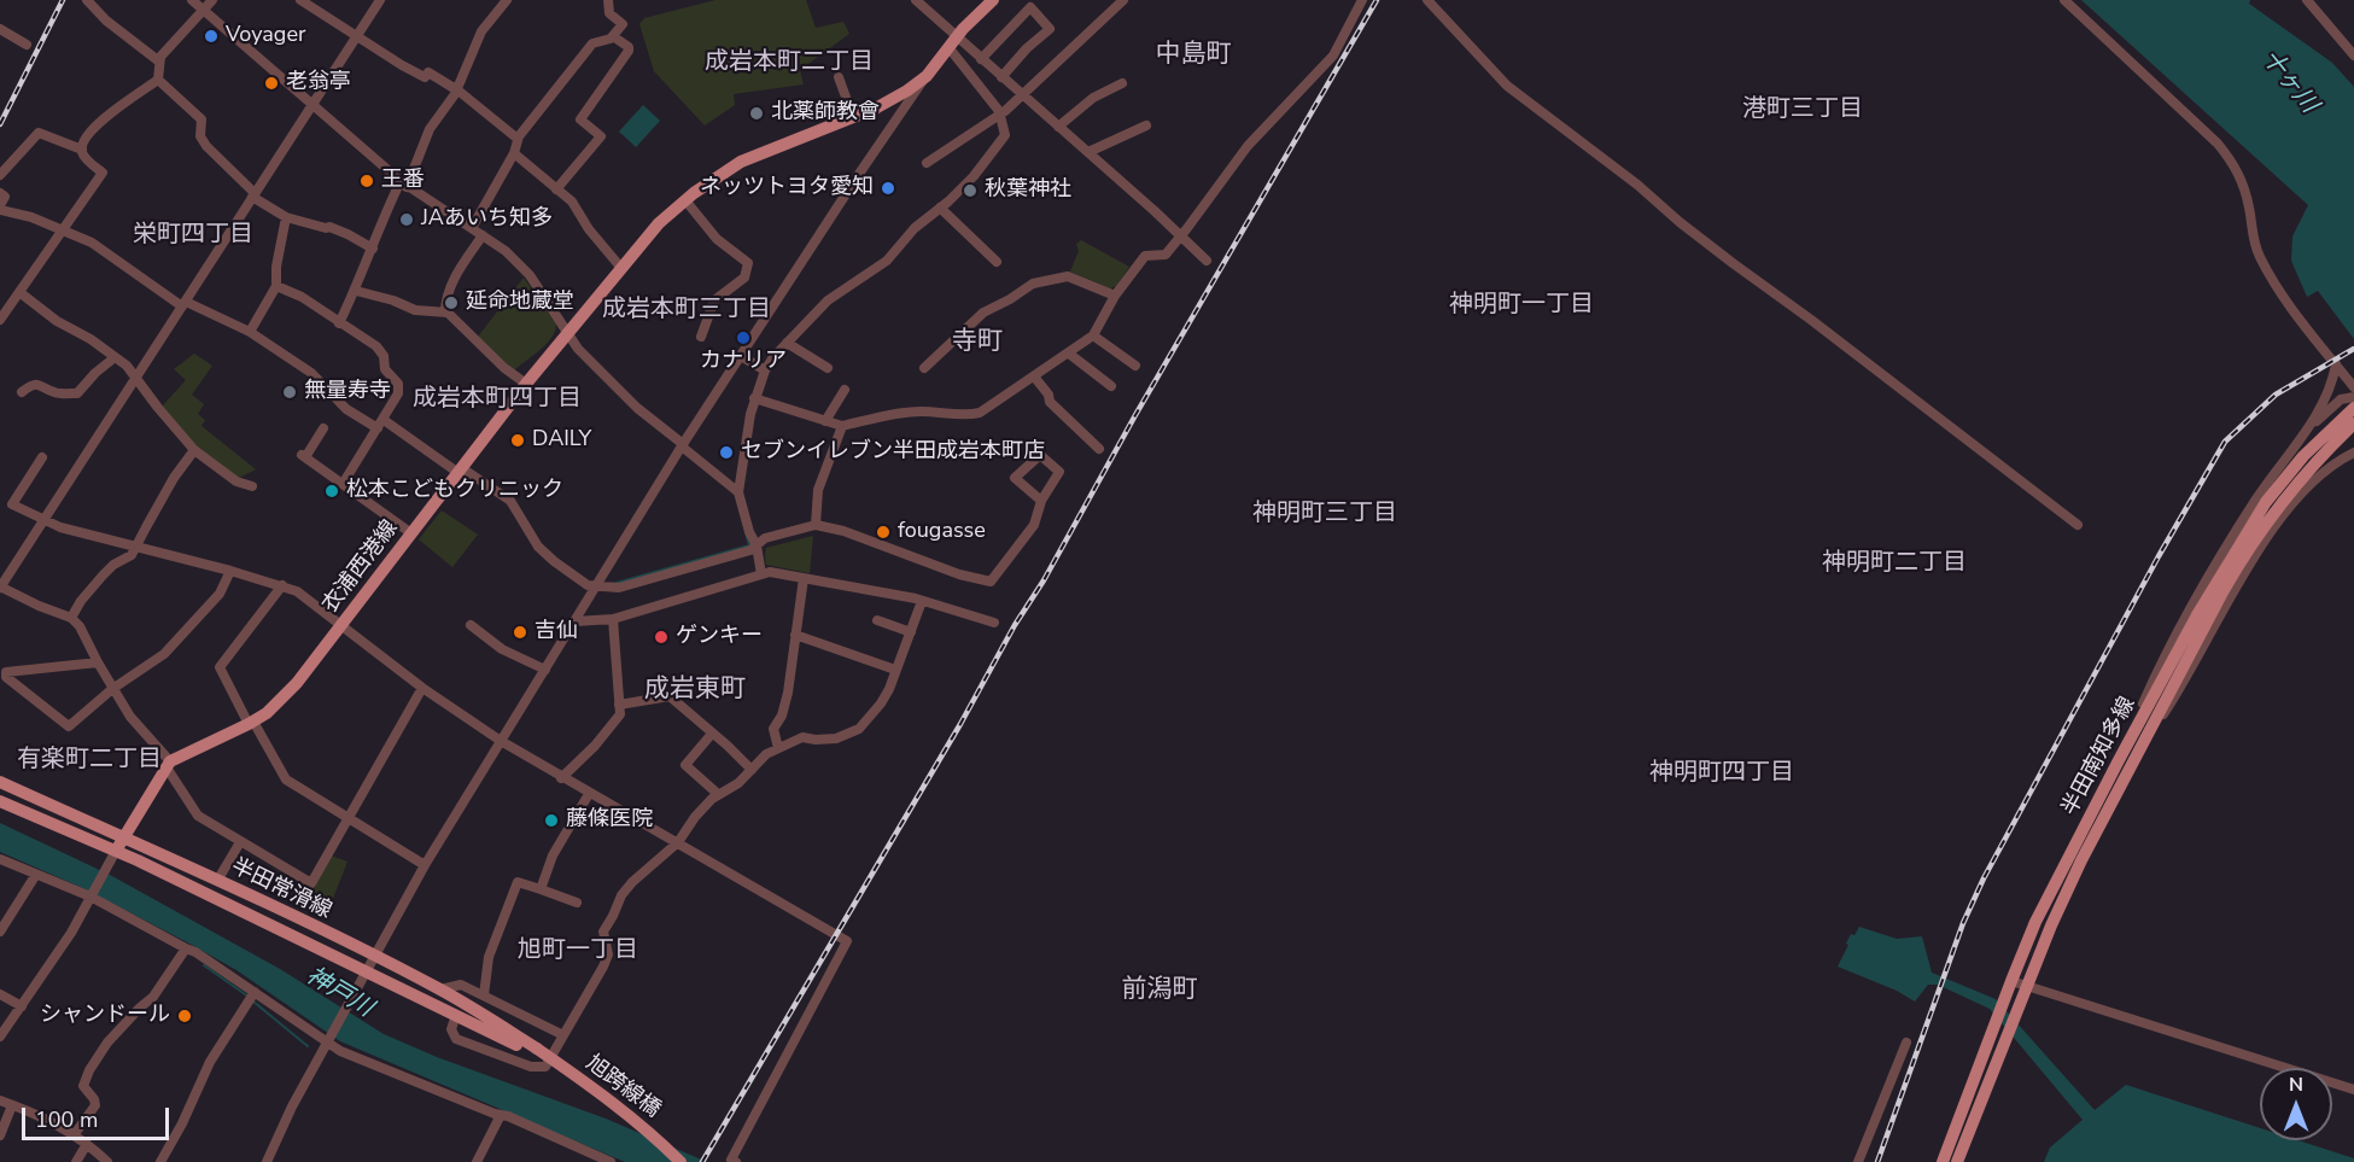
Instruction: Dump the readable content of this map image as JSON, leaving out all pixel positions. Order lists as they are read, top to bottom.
{
  "streets": {
    "main road": [
      "衣浦西港線",
      "半田南知多線",
      "半田常滑線",
      "旭跨線橋"
    ]
  },
  "crossings": [
    ["半田常滑線", "旭跨線橋"]
  ],
  "districts": [
    "中島町",
    "成岩本町二丁目",
    "港町三丁目",
    "栄町四丁目",
    "神明町一丁目",
    "成岩本町三丁目",
    "寺町",
    "成岩本町四丁目",
    "神明町三丁目",
    "神明町二丁目",
    "成岩東町",
    "有楽町二丁目",
    "神明町四丁目",
    "旭町一丁目",
    "前潟町"
  ],
  "water": ["十ヶ川", "神戸川"],
  "places": [
    "Voyager",
    "老翁亭",
    "北薬師教會",
    "王番",
    "ネッツトヨタ愛知",
    "秋葉神社",
    "JAあいち知多",
    "延命地蔵堂",
    "カナリア",
    "無量寿寺",
    "DAILY",
    "セブンイレブン半田成岩本町店",
    "松本こどもクリニック",
    "fougasse",
    "吉仙",
    "ゲンキー",
    "藤條医院",
    "シャンドール"
  ],
  "scale_bar": "100 m",
  "north": "top"
}
